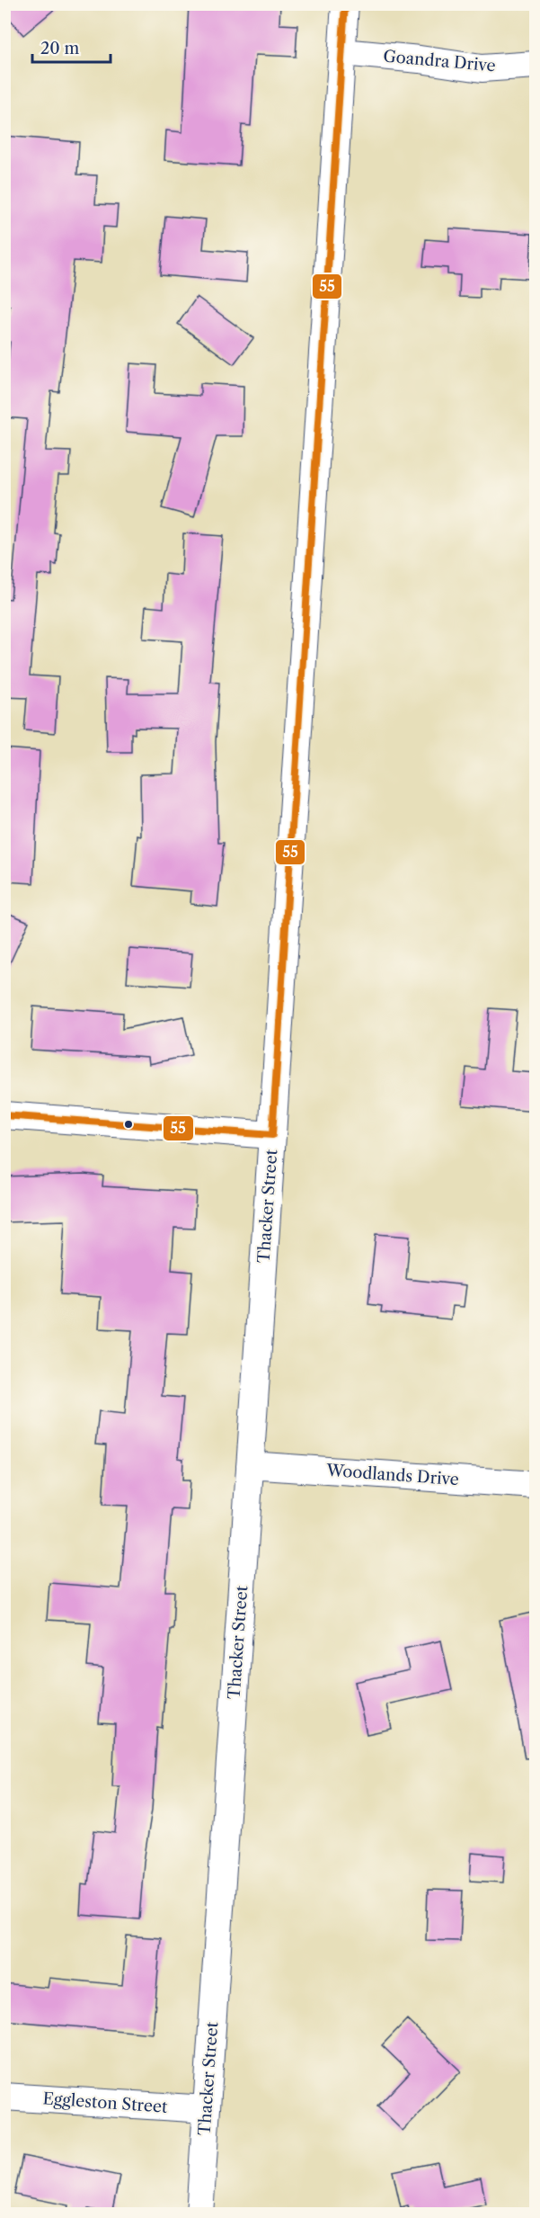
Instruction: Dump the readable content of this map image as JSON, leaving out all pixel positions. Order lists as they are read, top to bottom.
{
  "streets": {
    "street": [
      "Goandra Drive",
      "Thacker Street",
      "Woodlands Drive",
      "Eggleston Street"
    ]
  },
  "crossings": [
    ["Goandra Drive", "Thacker Street"],
    ["Thacker Street", "Woodlands Drive"],
    ["Thacker Street", "Eggleston Street"]
  ],
  "lines": ["transit line 55"],
  "scale_bar": "20 m"
}
